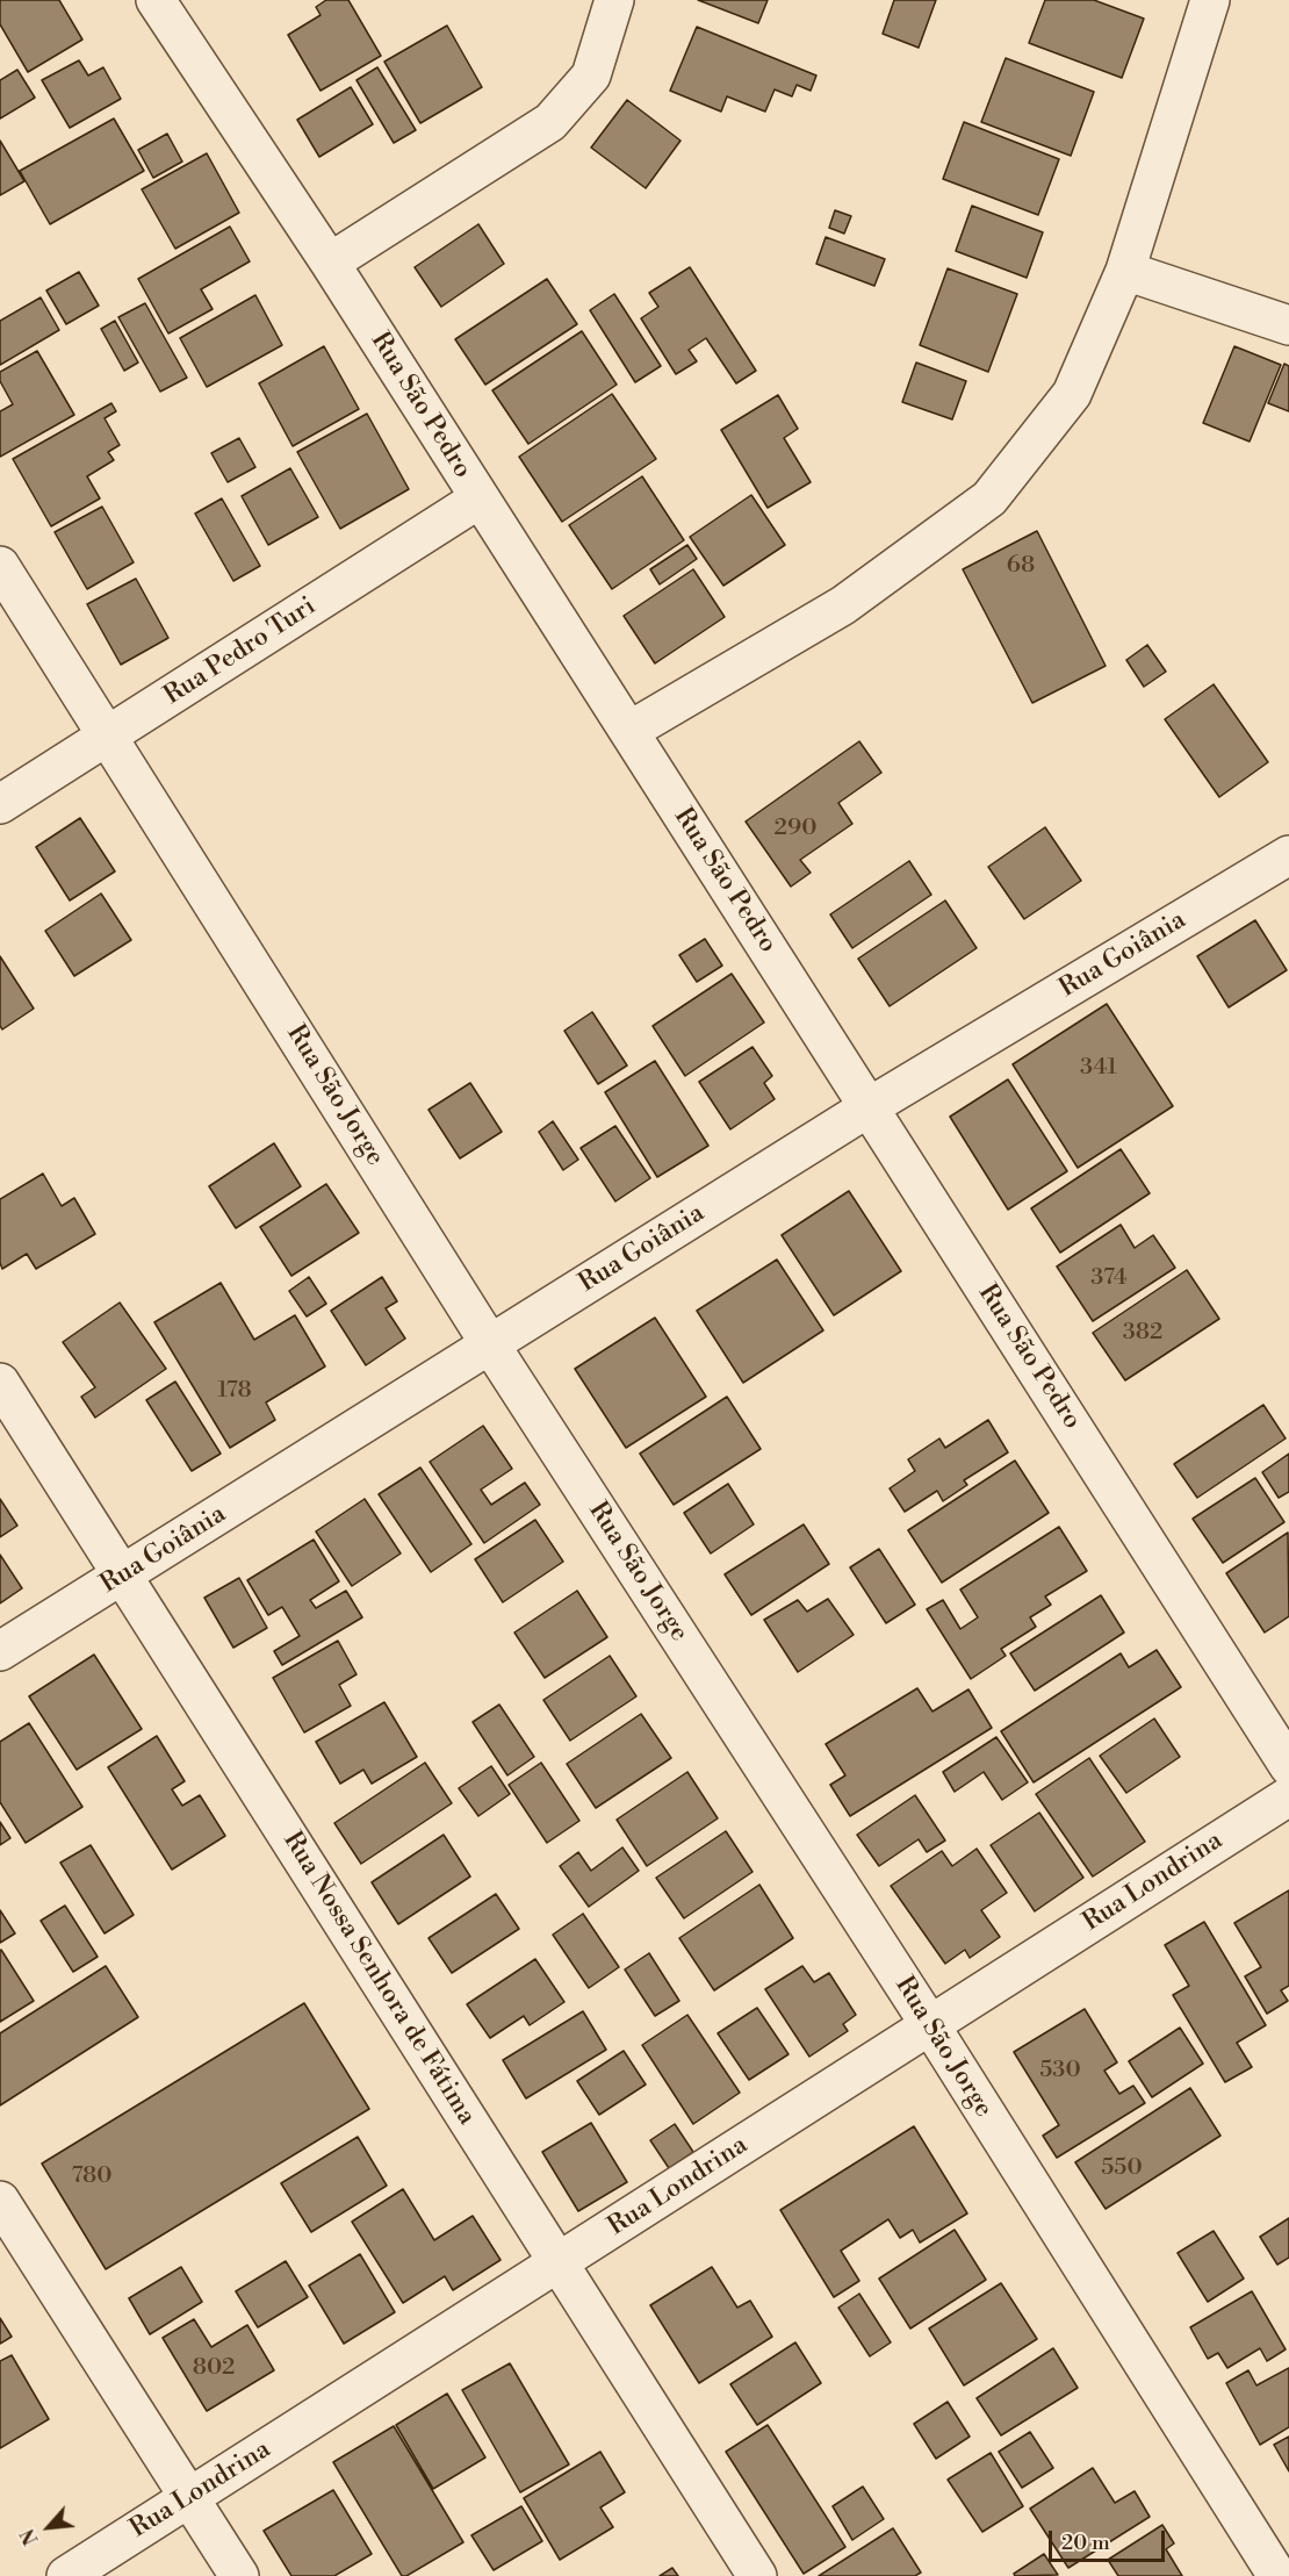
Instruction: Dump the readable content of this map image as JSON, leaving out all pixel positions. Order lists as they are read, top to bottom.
{
  "streets": {
    "street": [
      "Rua São Pedro",
      "Rua Pedro Turi",
      "Rua Goiânia",
      "Rua São Jorge",
      "Rua Londrina",
      "Rua Nossa Senhora de Fátima"
    ]
  },
  "crossings": [
    ["Rua São Pedro", "Rua Pedro Turi"],
    ["Rua São Pedro", "Rua Goiânia"],
    ["Rua Pedro Turi", "Rua São Jorge"],
    ["Rua Goiânia", "Rua São Jorge"],
    ["Rua Goiânia", "Rua Nossa Senhora de Fátima"],
    ["Rua São Jorge", "Rua Londrina"],
    ["Rua Londrina", "Rua Nossa Senhora de Fátima"]
  ],
  "house_numbers": [
    "68",
    "290",
    "341",
    "374",
    "382",
    "178",
    "530",
    "550",
    "780",
    "802"
  ],
  "scale_bar": "20 m",
  "north": "bottom left"
}
